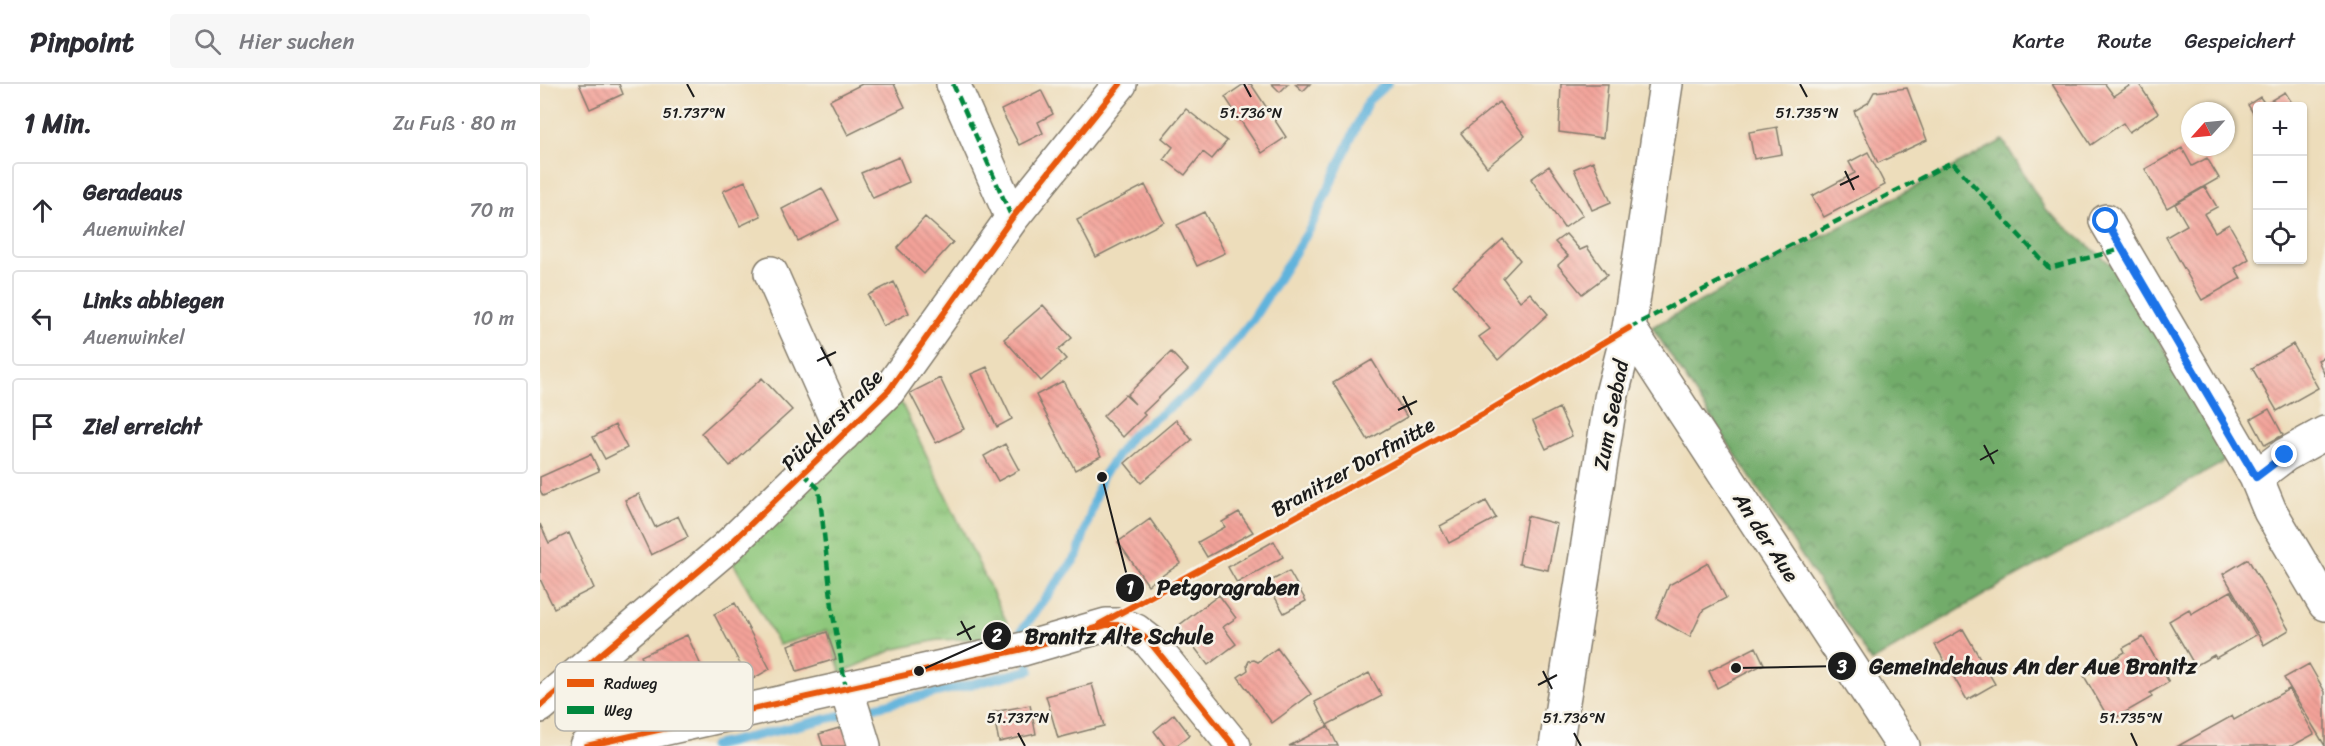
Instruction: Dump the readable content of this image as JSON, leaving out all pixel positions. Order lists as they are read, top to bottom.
{
  "streets": {
    "street": ["Zum Seebad", "Pücklerstraße", "An der Aue"],
    "cycle path": ["Branitzer Dorfmitte"]
  },
  "crossings": [
    ["Zum Seebad", "An der Aue"]
  ],
  "places": ["Petgoragraben", "Gemeindehaus An der Aue Branitz", "Branitz Alte Schule"],
  "legend": ["Radweg", "Weg"],
  "north": "bottom left",
  "page": {
    "header": "Pinpoint",
    "search": "Hier suchen",
    "nav": ["Karte", "Route", "Gespeichert"],
    "heading": ["1 Min.", "Zu Fuß · 80 m"],
    "map_buttons": ["+", "−"],
    "list": [
      ["Geradeaus", "Auenwinkel", "70 m"],
      ["Links abbiegen", "Auenwinkel", "10 m"],
      "Ziel erreicht"
    ]
  },
  "coordinates": ["51.737°N", "51.736°N", "51.735°N"]
}
